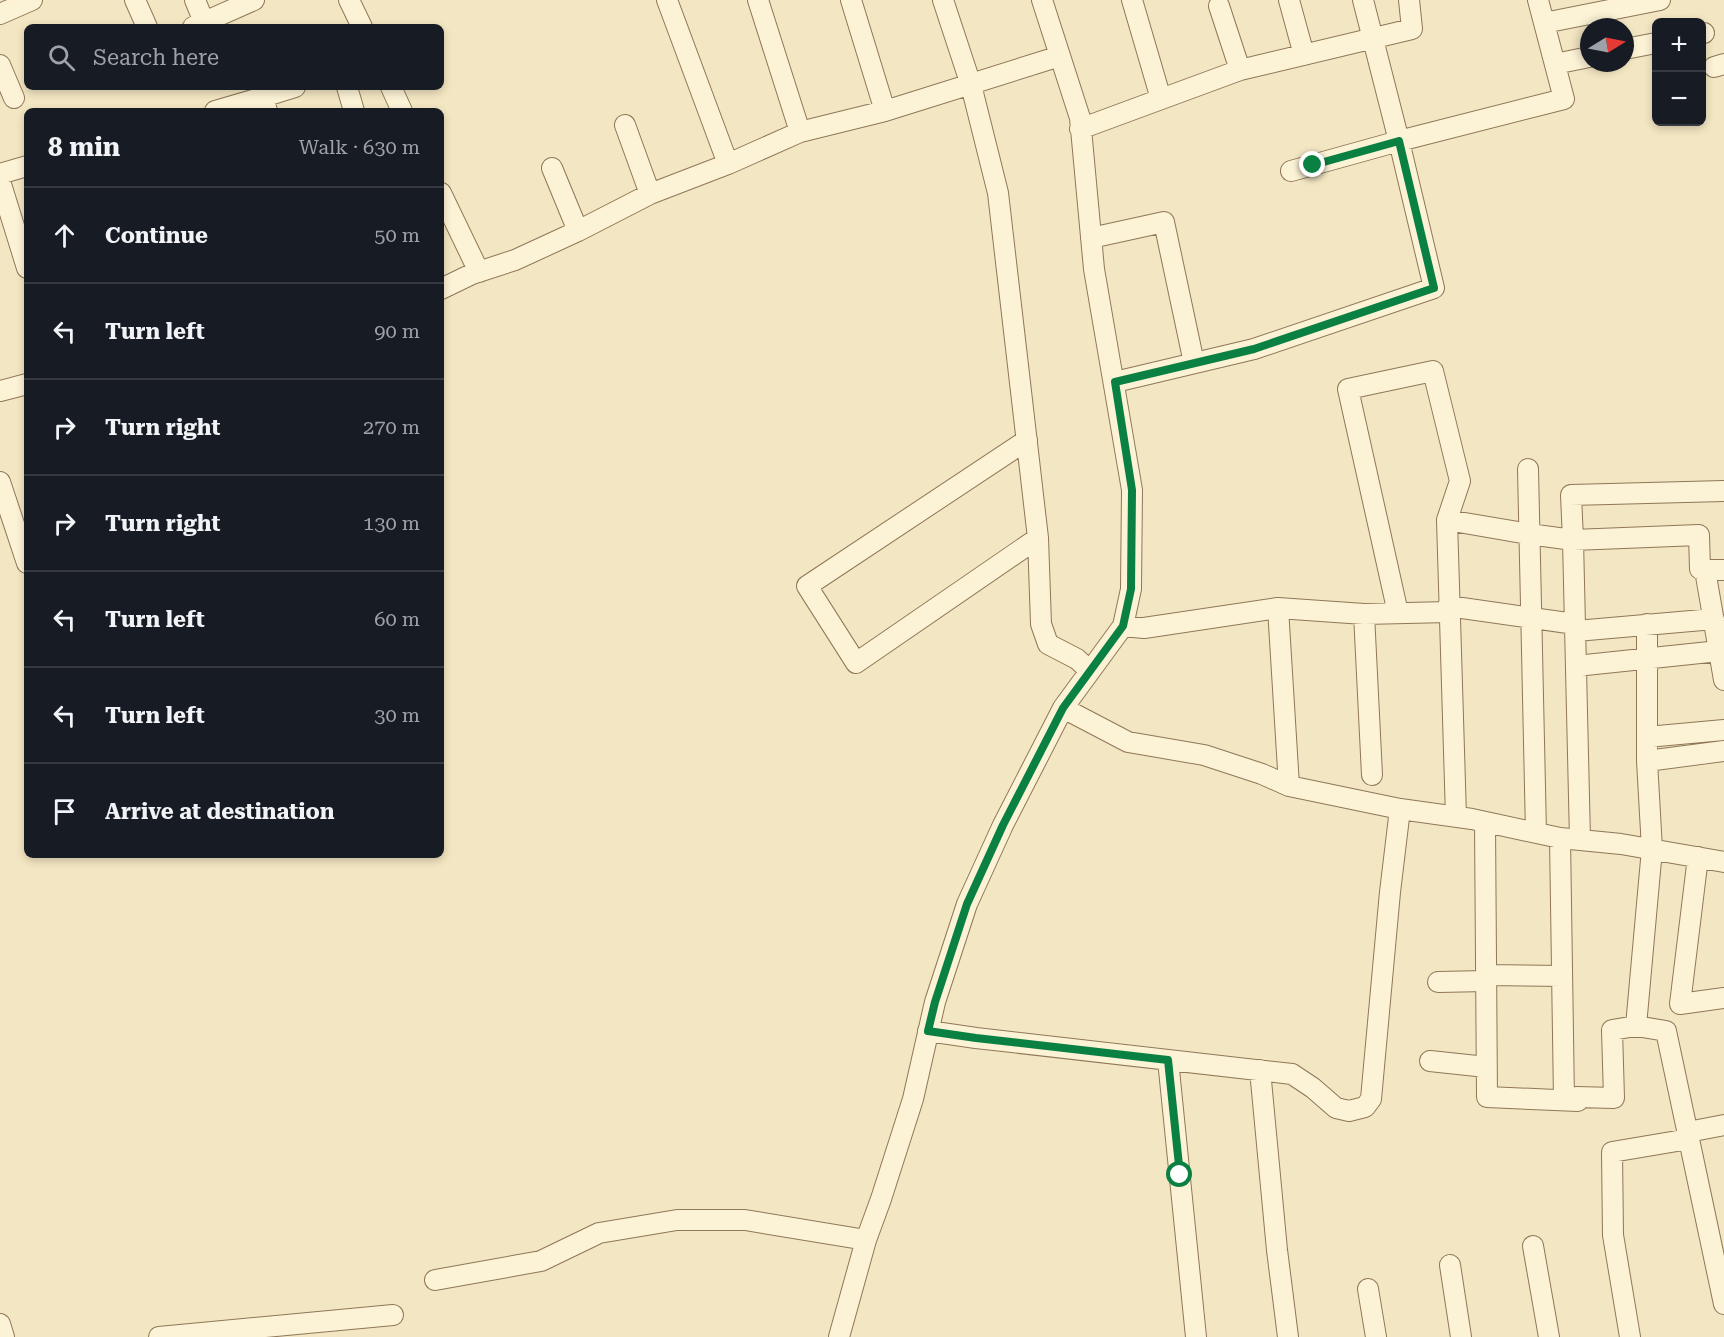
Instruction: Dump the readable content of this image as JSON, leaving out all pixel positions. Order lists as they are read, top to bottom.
{
  "north": "right",
  "page": {
    "map_buttons": ["+", "−"],
    "search": "Search here",
    "heading": ["8 min", "Walk · 630 m"],
    "list": [
      ["Continue", "50 m"],
      ["Turn left", "90 m"],
      ["Turn right", "270 m"],
      ["Turn right", "130 m"],
      ["Turn left", "60 m"],
      ["Turn left", "30 m"],
      "Arrive at destination"
    ]
  }
}
